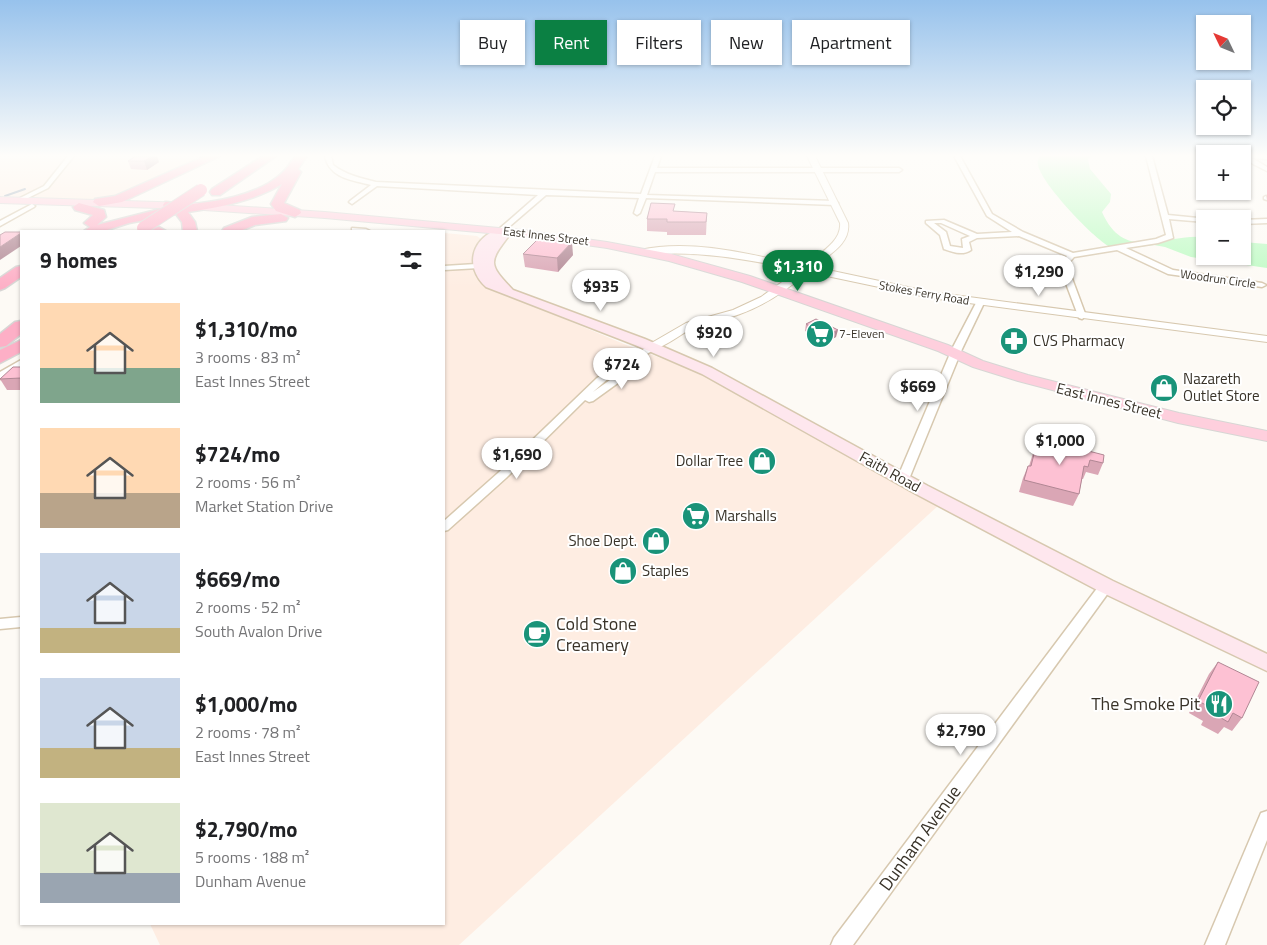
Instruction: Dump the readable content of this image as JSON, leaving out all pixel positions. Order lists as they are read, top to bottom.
{
  "streets": {
    "main road": ["East Innes Street", "Faith Road"],
    "street": ["Woodrun Circle", "Stokes Ferry Road", "Dunham Avenue"]
  },
  "crossings": [
    ["East Innes Street", "Stokes Ferry Road"],
    ["East Innes Street", "Faith Road"],
    ["Faith Road", "Dunham Avenue"]
  ],
  "places": {
    "supermarket": ["7-Eleven", "Marshalls"],
    "pharmacy": ["CVS Pharmacy"],
    "shop": [
      "Nazareth Outlet Store",
      "Dollar Tree",
      "Shoe Dept.",
      "Staples"
    ],
    "cafe": ["Cold Stone Creamery"],
    "restaurant": ["The Smoke Pit"]
  },
  "north": "top left",
  "page": {
    "map_buttons": ["+", "−"],
    "chip": [
      "Buy",
      "Rent",
      "Filters",
      "New",
      "Apartment"
    ],
    "heading": "9 homes",
    "price": [
      "$1,310",
      "$1,290",
      "$935",
      "$920",
      "$724",
      "$669",
      "$1,000",
      "$1,690",
      "$2,790"
    ],
    "list": [
      {
        "name": "$1,310/mo",
        "note": "3 rooms · 83 m² · East Innes Street"
      },
      {
        "name": "$724/mo",
        "note": "2 rooms · 56 m² · Market Station Drive"
      },
      {
        "name": "$669/mo",
        "note": "2 rooms · 52 m² · South Avalon Drive"
      },
      {
        "name": "$1,000/mo",
        "note": "2 rooms · 78 m² · East Innes Street"
      },
      {
        "name": "$2,790/mo",
        "note": "5 rooms · 188 m² · Dunham Avenue"
      }
    ]
  }
}
